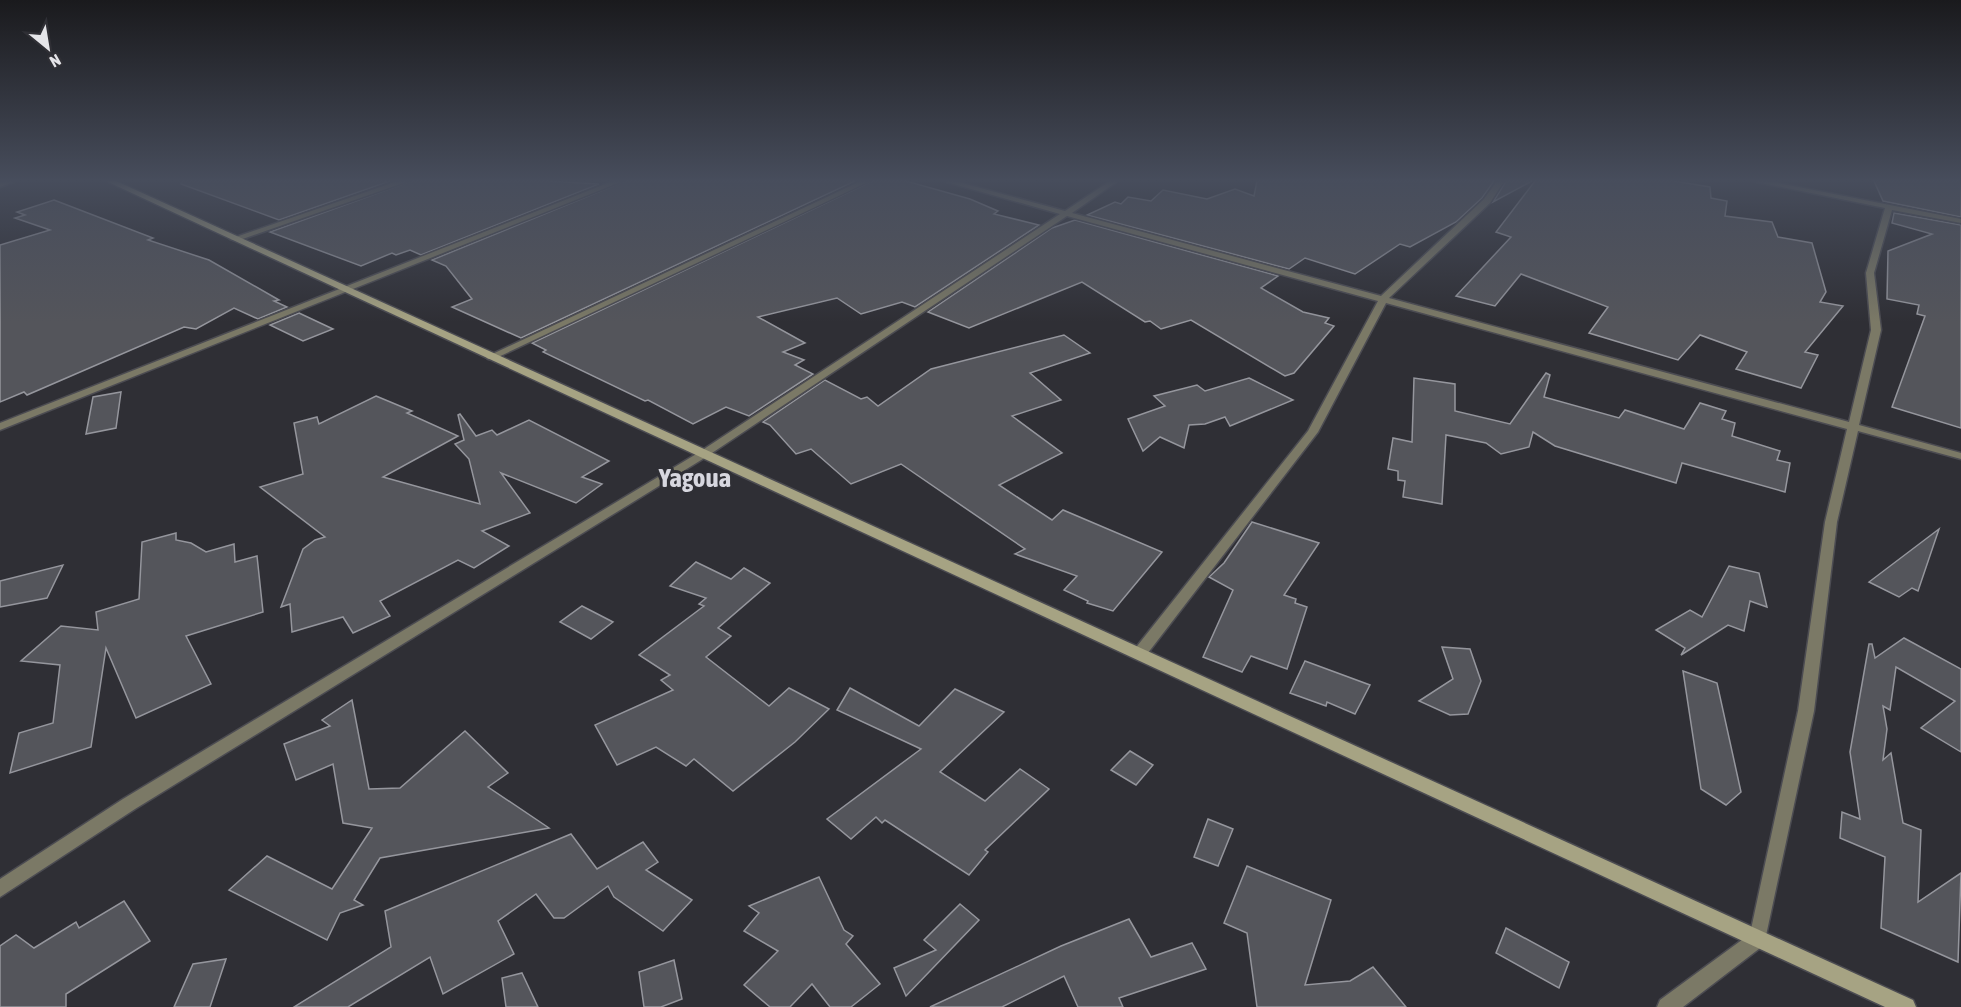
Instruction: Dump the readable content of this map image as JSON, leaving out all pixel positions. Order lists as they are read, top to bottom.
{
  "districts": ["Yagoua"],
  "north": "bottom right"
}
